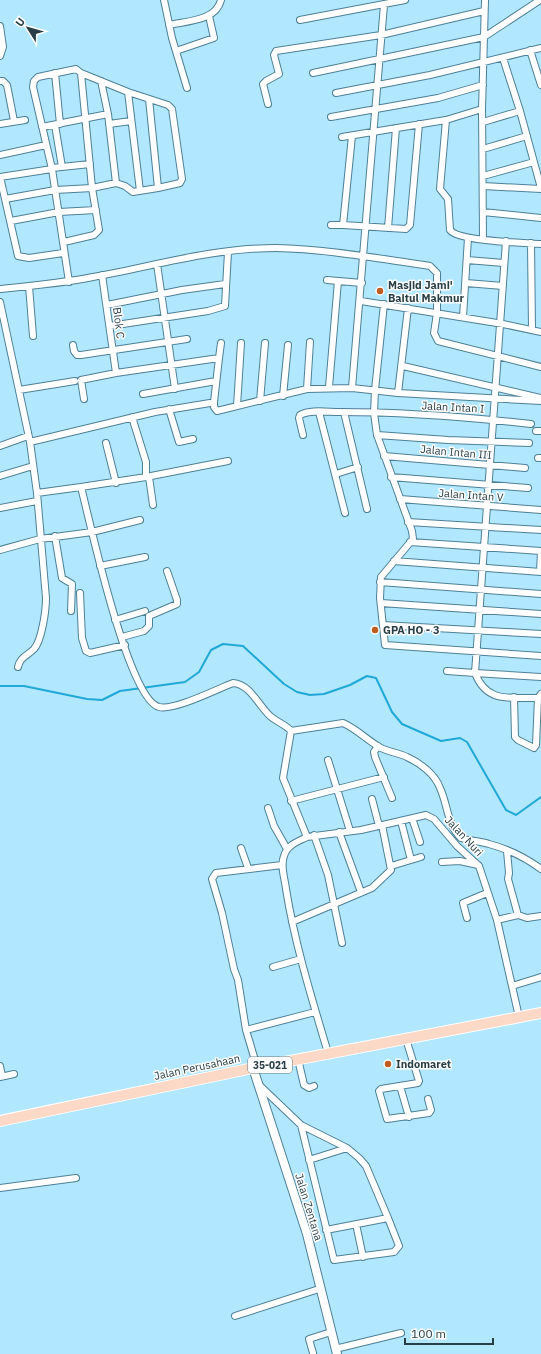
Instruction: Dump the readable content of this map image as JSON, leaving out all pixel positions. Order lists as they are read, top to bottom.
{
  "streets": {
    "main road": ["35-021", "Jalan Perusahaan"],
    "street": [
      "Blok C",
      "Jalan Intan I",
      "Jalan Intan III",
      "Jalan Intan V",
      "Jalan Nuri",
      "Jalan Zentana"
    ]
  },
  "crossings": [
    ["Jalan Nuri", "Jalan Perusahaan"],
    ["Jalan Perusahaan", "Jalan Zentana"]
  ],
  "places": ["Masjid Jami' Baitul Makmur", "GPA HO - 3", "Indomaret"],
  "scale_bar": "100 m",
  "north": "top left"
}
